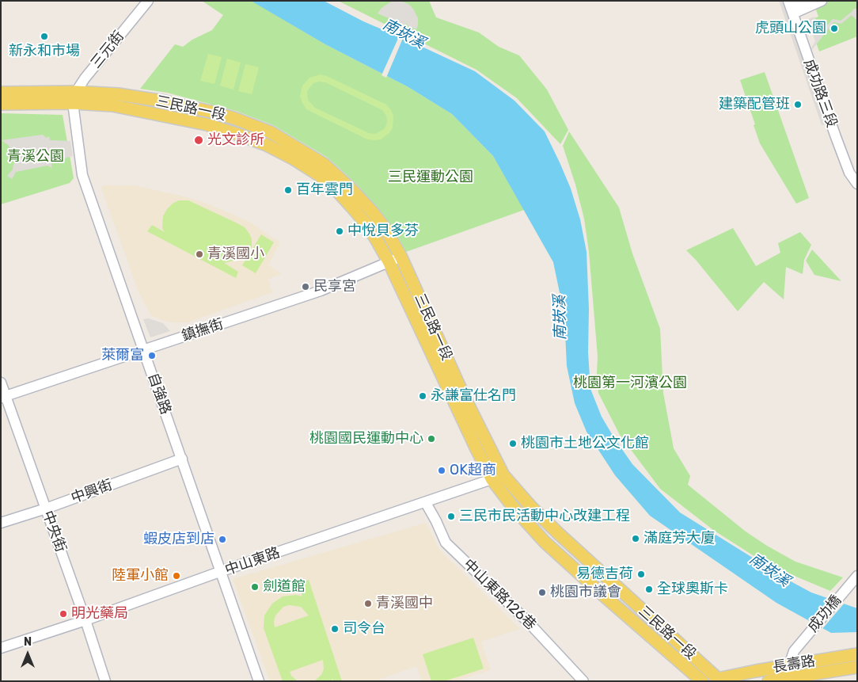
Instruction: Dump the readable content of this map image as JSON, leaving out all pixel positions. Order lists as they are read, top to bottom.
{
  "streets": {
    "main road": ["三民路一段", "長壽路"],
    "street": [
      "三元街",
      "成功路三段",
      "鎮撫街",
      "自強路",
      "中興街",
      "中央街",
      "中山東路",
      "中山東路126巷",
      "成功橋"
    ]
  },
  "crossings": [
    ["三元街", "三民路一段"],
    ["三元街", "自強路"],
    ["三民路一段", "鎮撫街"],
    ["三民路一段", "自強路"],
    ["三民路一段", "中山東路"],
    ["三民路一段", "長壽路"],
    ["鎮撫街", "自強路"],
    ["鎮撫街", "中央街"],
    ["自強路", "中興街"],
    ["自強路", "中山東路"],
    ["中興街", "中央街"],
    ["中央街", "中山東路"],
    ["中山東路", "中山東路126巷"],
    ["成功橋", "長壽路"]
  ],
  "water": ["南崁溪"],
  "parks": ["青溪公園", "三民運動公園", "桃園第一河濱公園"],
  "places": [
    "虎頭山公園",
    "新永和市場",
    "建築配管班",
    "光文診所",
    "百年雲門",
    "中悅貝多芬",
    "青溪國小",
    "民享宮",
    "萊爾富",
    "永謙富仕名門",
    "桃園國民運動中心",
    "桃園市土地公文化館",
    "OK超商",
    "三民市民活動中心改建工程",
    "滿庭芳大廈",
    "蝦皮店到店",
    "易德吉荷",
    "陸軍小館",
    "劍道館",
    "全球奧斯卡",
    "桃園市議會",
    "青溪國中",
    "明光藥局",
    "司令台"
  ],
  "north": "top"
}
